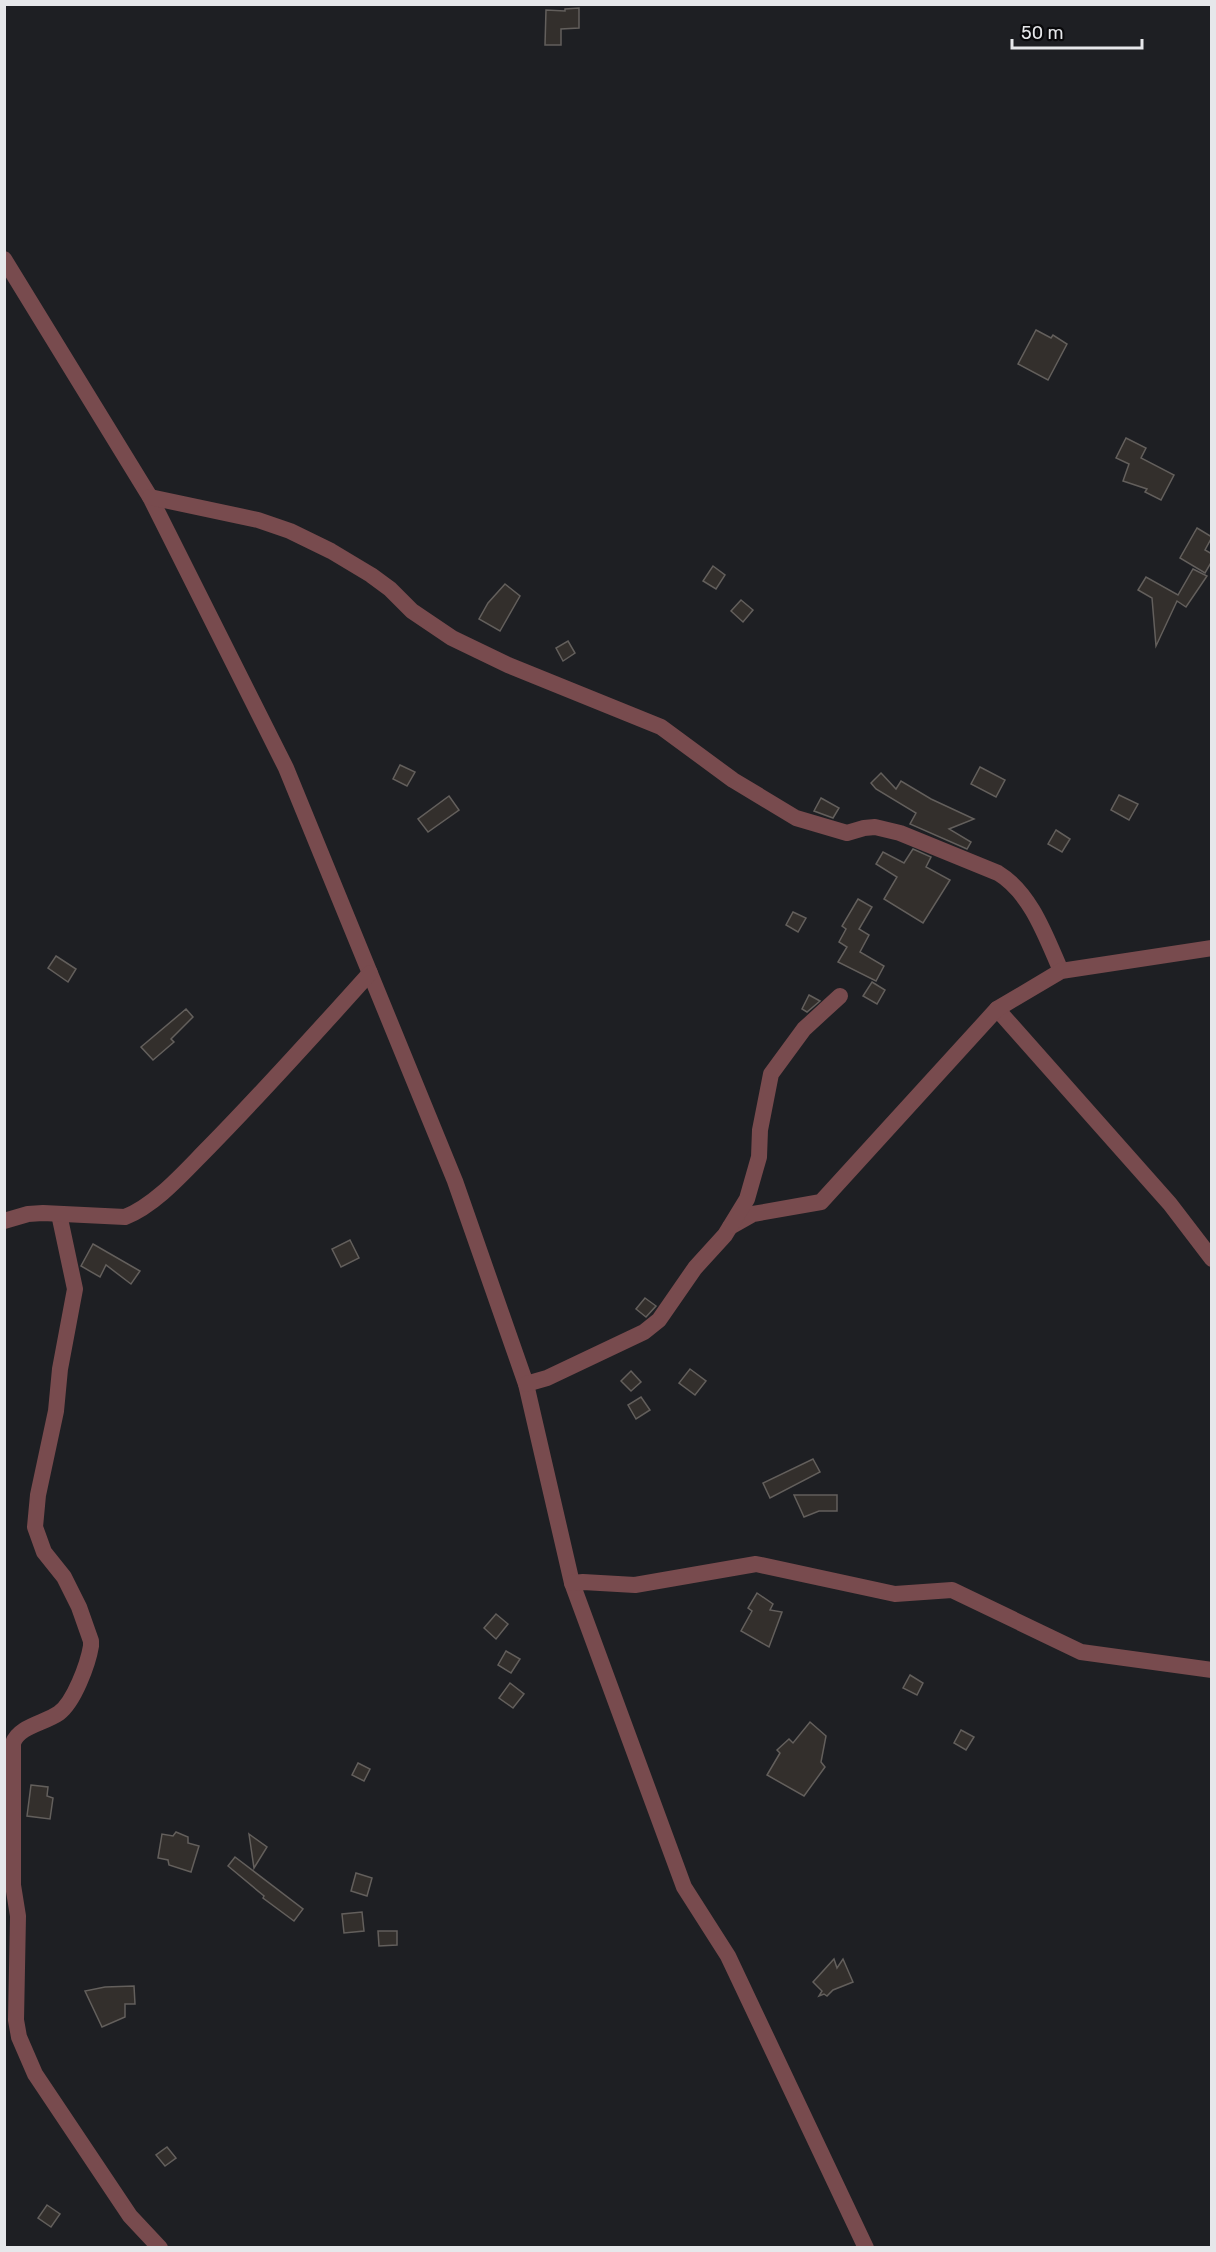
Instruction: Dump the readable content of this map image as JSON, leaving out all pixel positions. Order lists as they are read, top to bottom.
{
  "scale_bar": "50 m"
}
